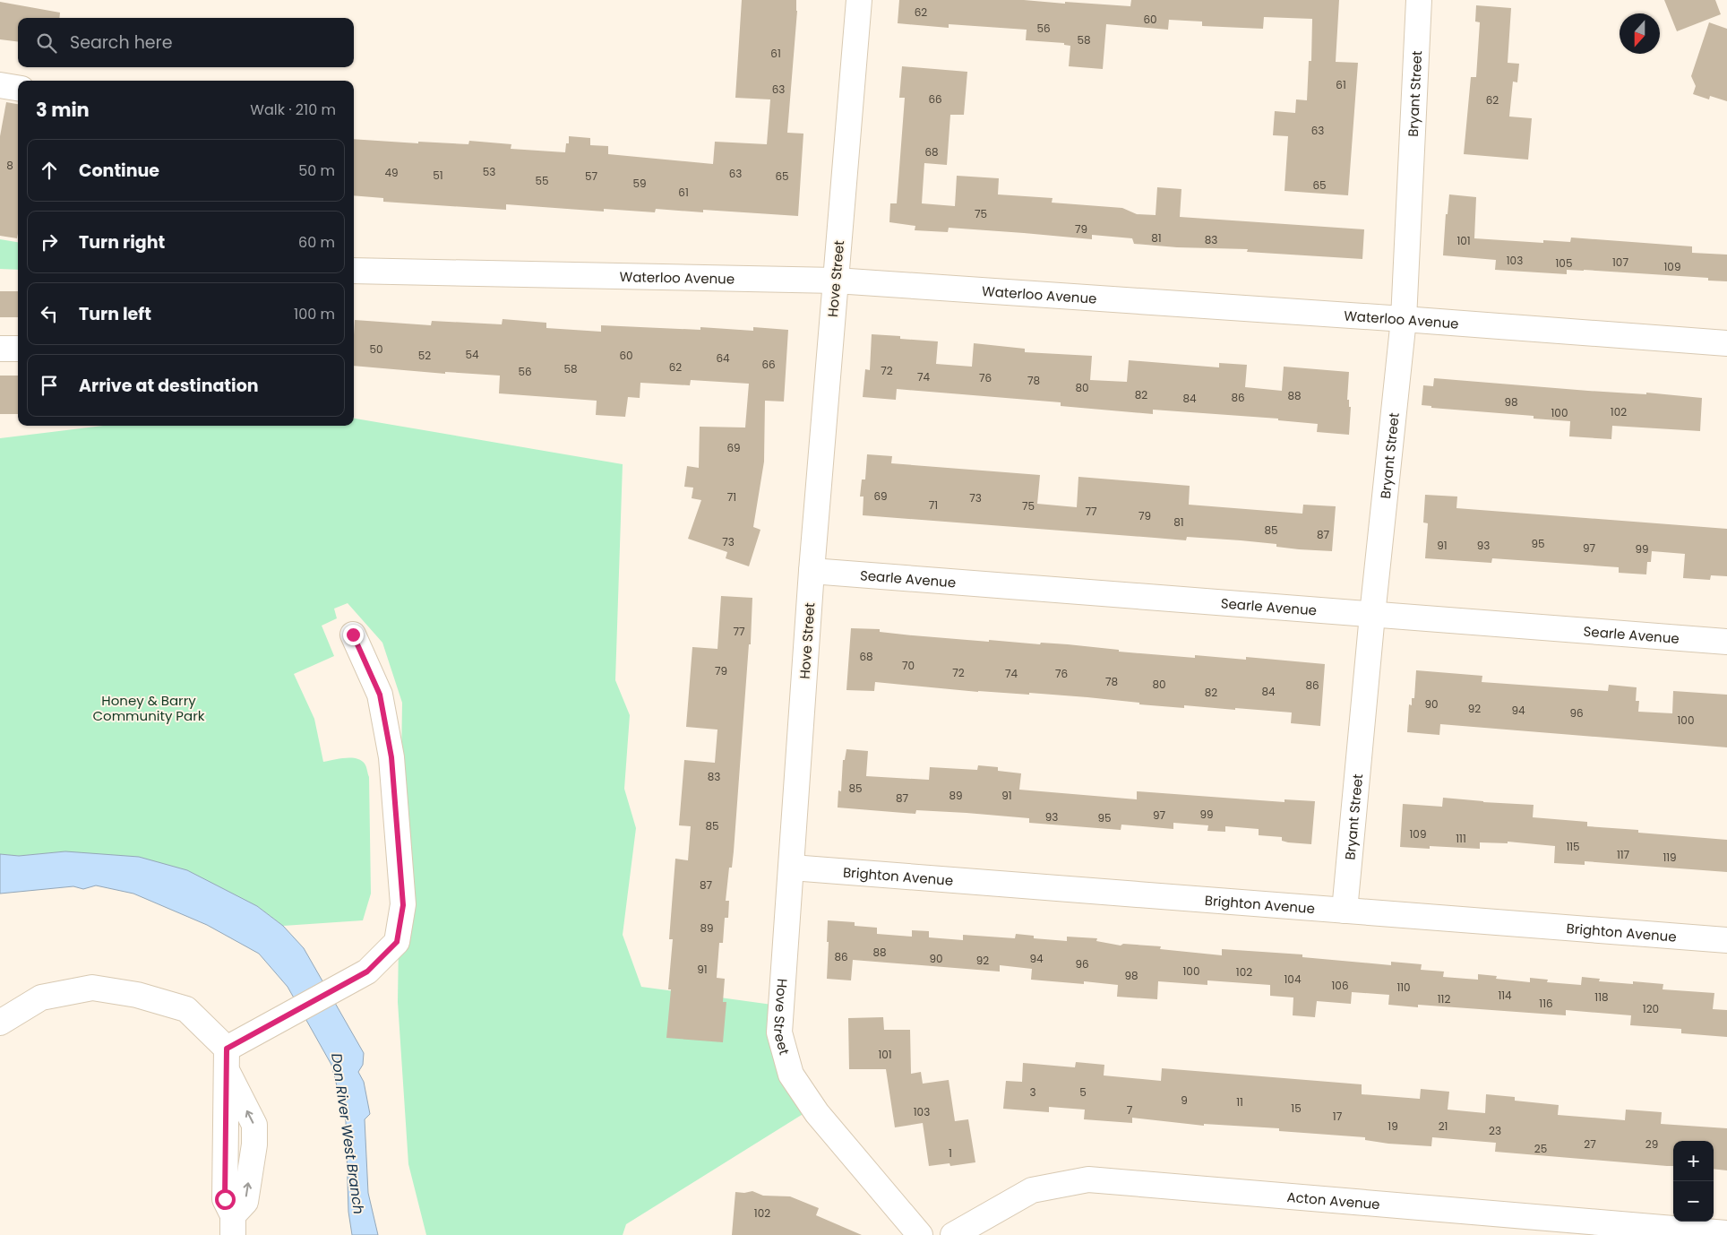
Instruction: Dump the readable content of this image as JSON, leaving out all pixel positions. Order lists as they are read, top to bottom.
{
  "streets": {
    "street": [
      "Bryant Street",
      "Waterloo Avenue",
      "Hove Street",
      "Searle Avenue",
      "Brighton Avenue",
      "Acton Avenue"
    ]
  },
  "crossings": [
    ["Bryant Street", "Waterloo Avenue"],
    ["Bryant Street", "Searle Avenue"],
    ["Bryant Street", "Brighton Avenue"],
    ["Waterloo Avenue", "Hove Street"],
    ["Hove Street", "Searle Avenue"],
    ["Hove Street", "Brighton Avenue"]
  ],
  "water": ["Don River West Branch"],
  "parks": ["Honey & Barry Community Park"],
  "house_numbers": [
    "62",
    "60",
    "56",
    "58",
    "61",
    "61",
    "63",
    "66",
    "62",
    "63",
    "68",
    "8",
    "53",
    "49",
    "63",
    "51",
    "57",
    "65",
    "55",
    "59",
    "65",
    "61",
    "75",
    "79",
    "81",
    "83",
    "101",
    "103",
    "107",
    "105",
    "109",
    "50",
    "54",
    "52",
    "60",
    "64",
    "66",
    "62",
    "58",
    "72",
    "56",
    "74",
    "76",
    "78",
    "80",
    "82",
    "88",
    "86",
    "84",
    "98",
    "102",
    "100",
    "69",
    "69",
    "71",
    "73",
    "71",
    "75",
    "77",
    "79",
    "81",
    "85",
    "87",
    "73",
    "95",
    "91",
    "93",
    "97",
    "99",
    "77",
    "68",
    "70",
    "79",
    "72",
    "74",
    "76",
    "78",
    "80",
    "86",
    "84",
    "82",
    "90",
    "92",
    "94",
    "96",
    "100",
    "83",
    "85",
    "89",
    "91",
    "87",
    "99",
    "97",
    "93",
    "95",
    "85",
    "109",
    "111",
    "115",
    "117",
    "119",
    "87",
    "89",
    "88",
    "86",
    "90",
    "94",
    "92",
    "96",
    "91",
    "100",
    "102",
    "98",
    "104",
    "106",
    "110",
    "114",
    "118",
    "112",
    "116",
    "120",
    "101",
    "3",
    "5",
    "9",
    "11",
    "15",
    "7",
    "103",
    "17",
    "19",
    "21",
    "23",
    "27",
    "29",
    "25",
    "1",
    "102"
  ],
  "north": "bottom",
  "page": {
    "search": "Search here",
    "heading": ["3 min", "Walk · 210 m"],
    "list": [
      ["Continue", "50 m"],
      ["Turn right", "60 m"],
      ["Turn left", "100 m"],
      "Arrive at destination"
    ],
    "map_buttons": ["+", "−"]
  }
}
